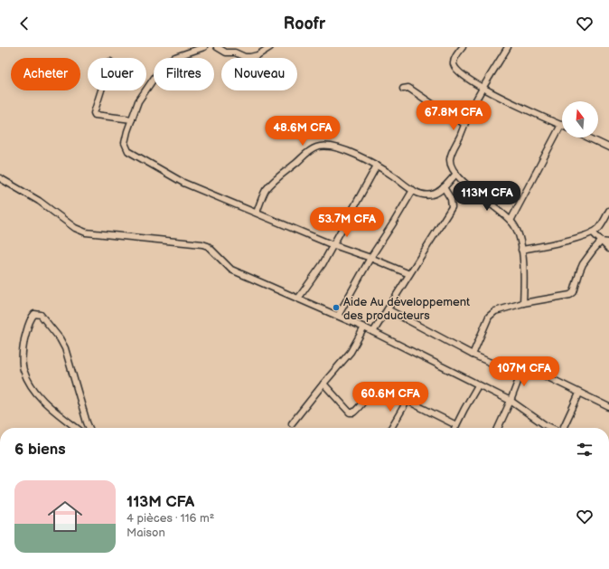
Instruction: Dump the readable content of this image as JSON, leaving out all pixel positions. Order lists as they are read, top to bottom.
{
  "places": ["Aide Au développement des producteurs"],
  "north": "top",
  "page": {
    "header": "Roofr",
    "chip": [
      "Acheter",
      "Louer",
      "Filtres",
      "Nouveau"
    ],
    "price": [
      "67.8M CFA",
      "48.6M CFA",
      "113M CFA",
      "53.7M CFA",
      "107M CFA",
      "60.6M CFA"
    ],
    "heading": "6 biens",
    "list": [
      {
        "name": "113M CFA",
        "note": "4 pièces · 116 m² · Maison"
      }
    ]
  }
}
